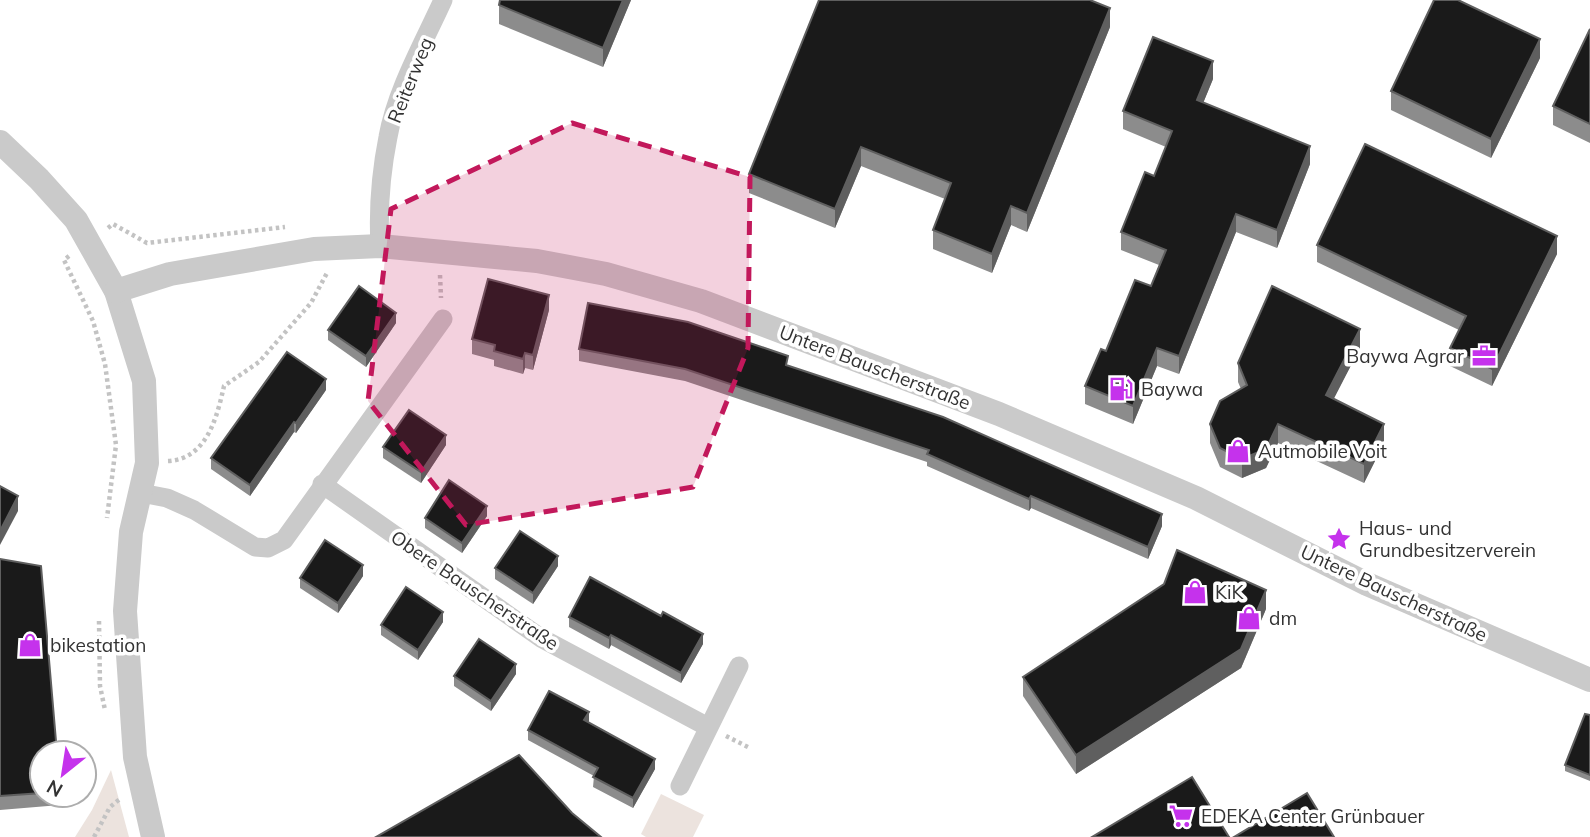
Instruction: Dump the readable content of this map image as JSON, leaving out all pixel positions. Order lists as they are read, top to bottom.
{
  "streets": {
    "street": ["Reiterweg", "Untere Bauscherstraße", "Obere Bauscherstraße"]
  },
  "crossings": [
    ["Reiterweg", "Untere Bauscherstraße"]
  ],
  "places": {
    "office": ["Baywa Agrar"],
    "fuel station": ["Baywa"],
    "shop": [
      "Autmobile Voit",
      "KiK",
      "dm",
      "bikestation"
    ],
    "place": ["Haus- und Grundbesitzerverein"],
    "supermarket": ["EDEKA Center Grünbauer"]
  },
  "north": "bottom left"
}
